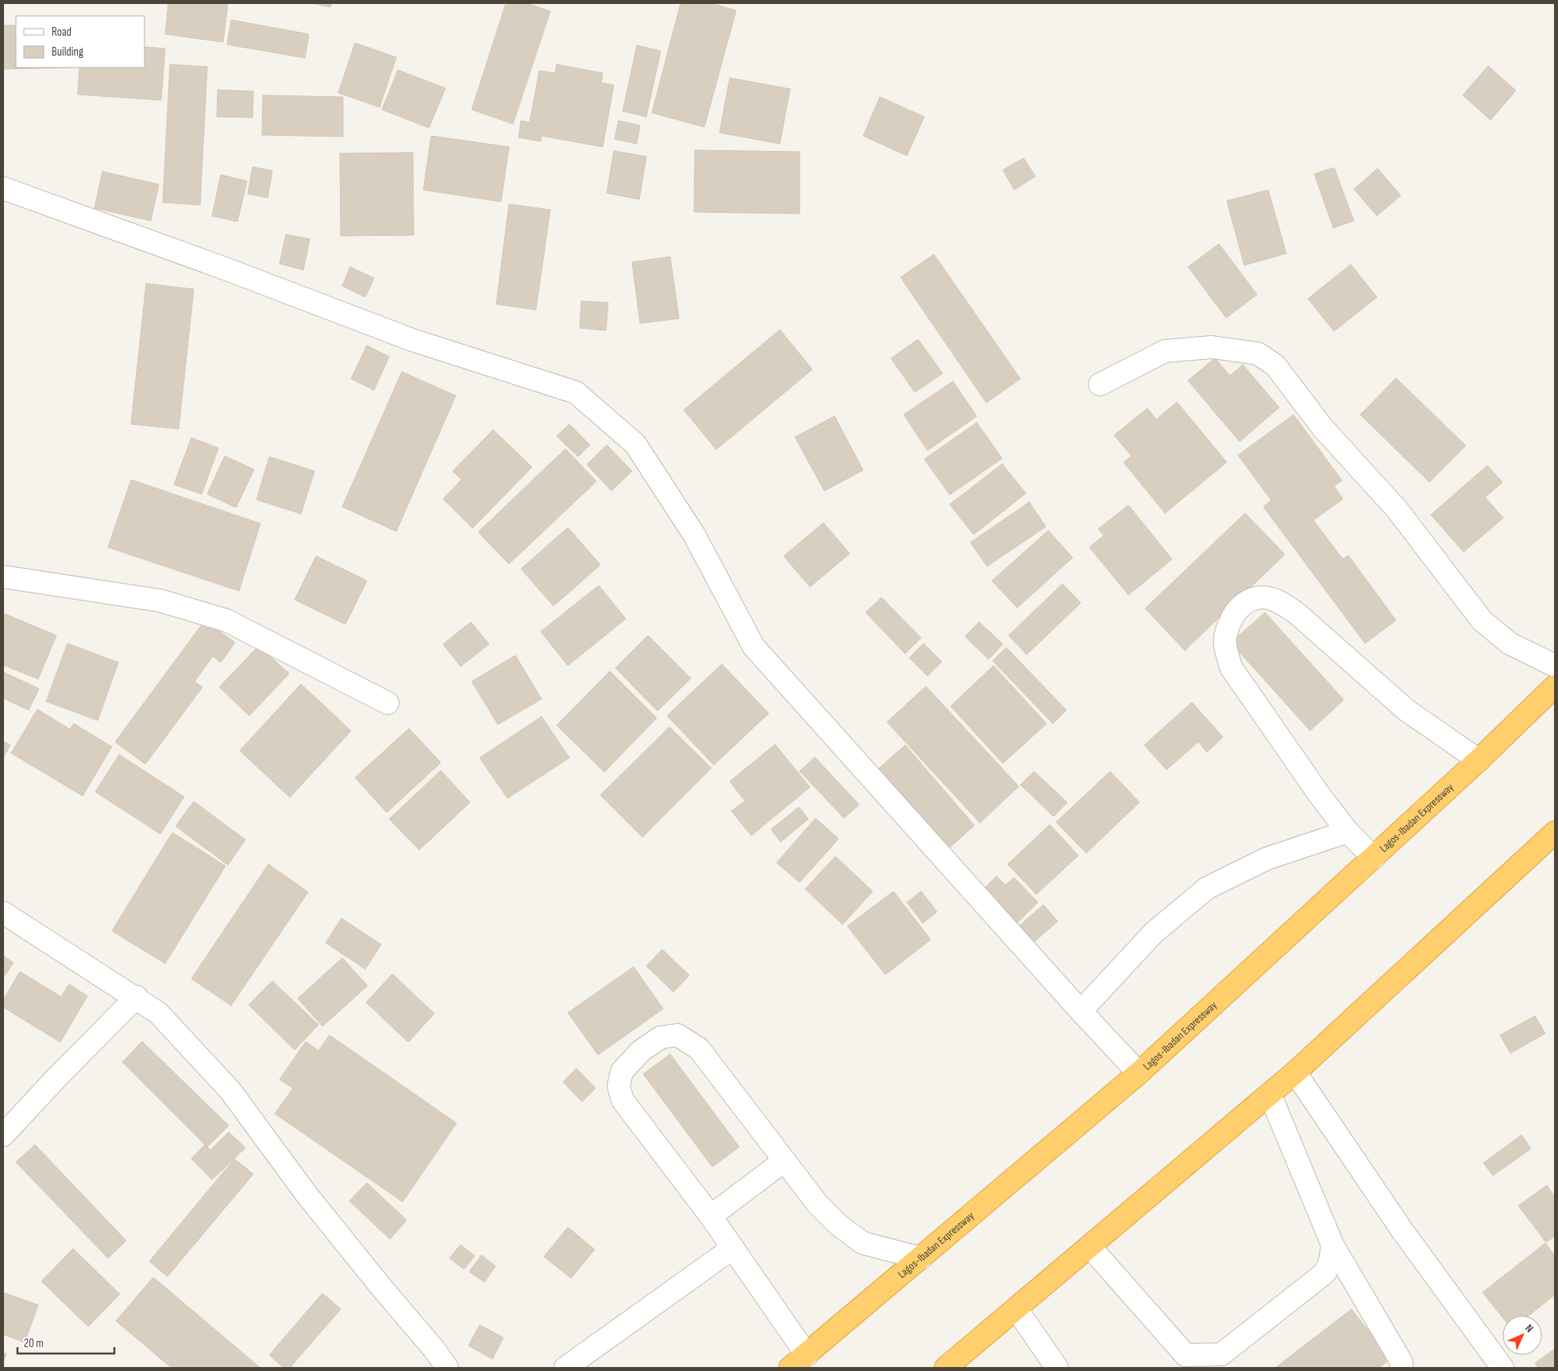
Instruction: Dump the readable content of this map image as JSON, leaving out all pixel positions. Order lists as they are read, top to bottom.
{
  "streets": {
    "highway": ["Lagos-Ibadan Expressway"]
  },
  "legend": ["Road", "Building"],
  "scale_bar": "20 m",
  "north": "top right"
}
